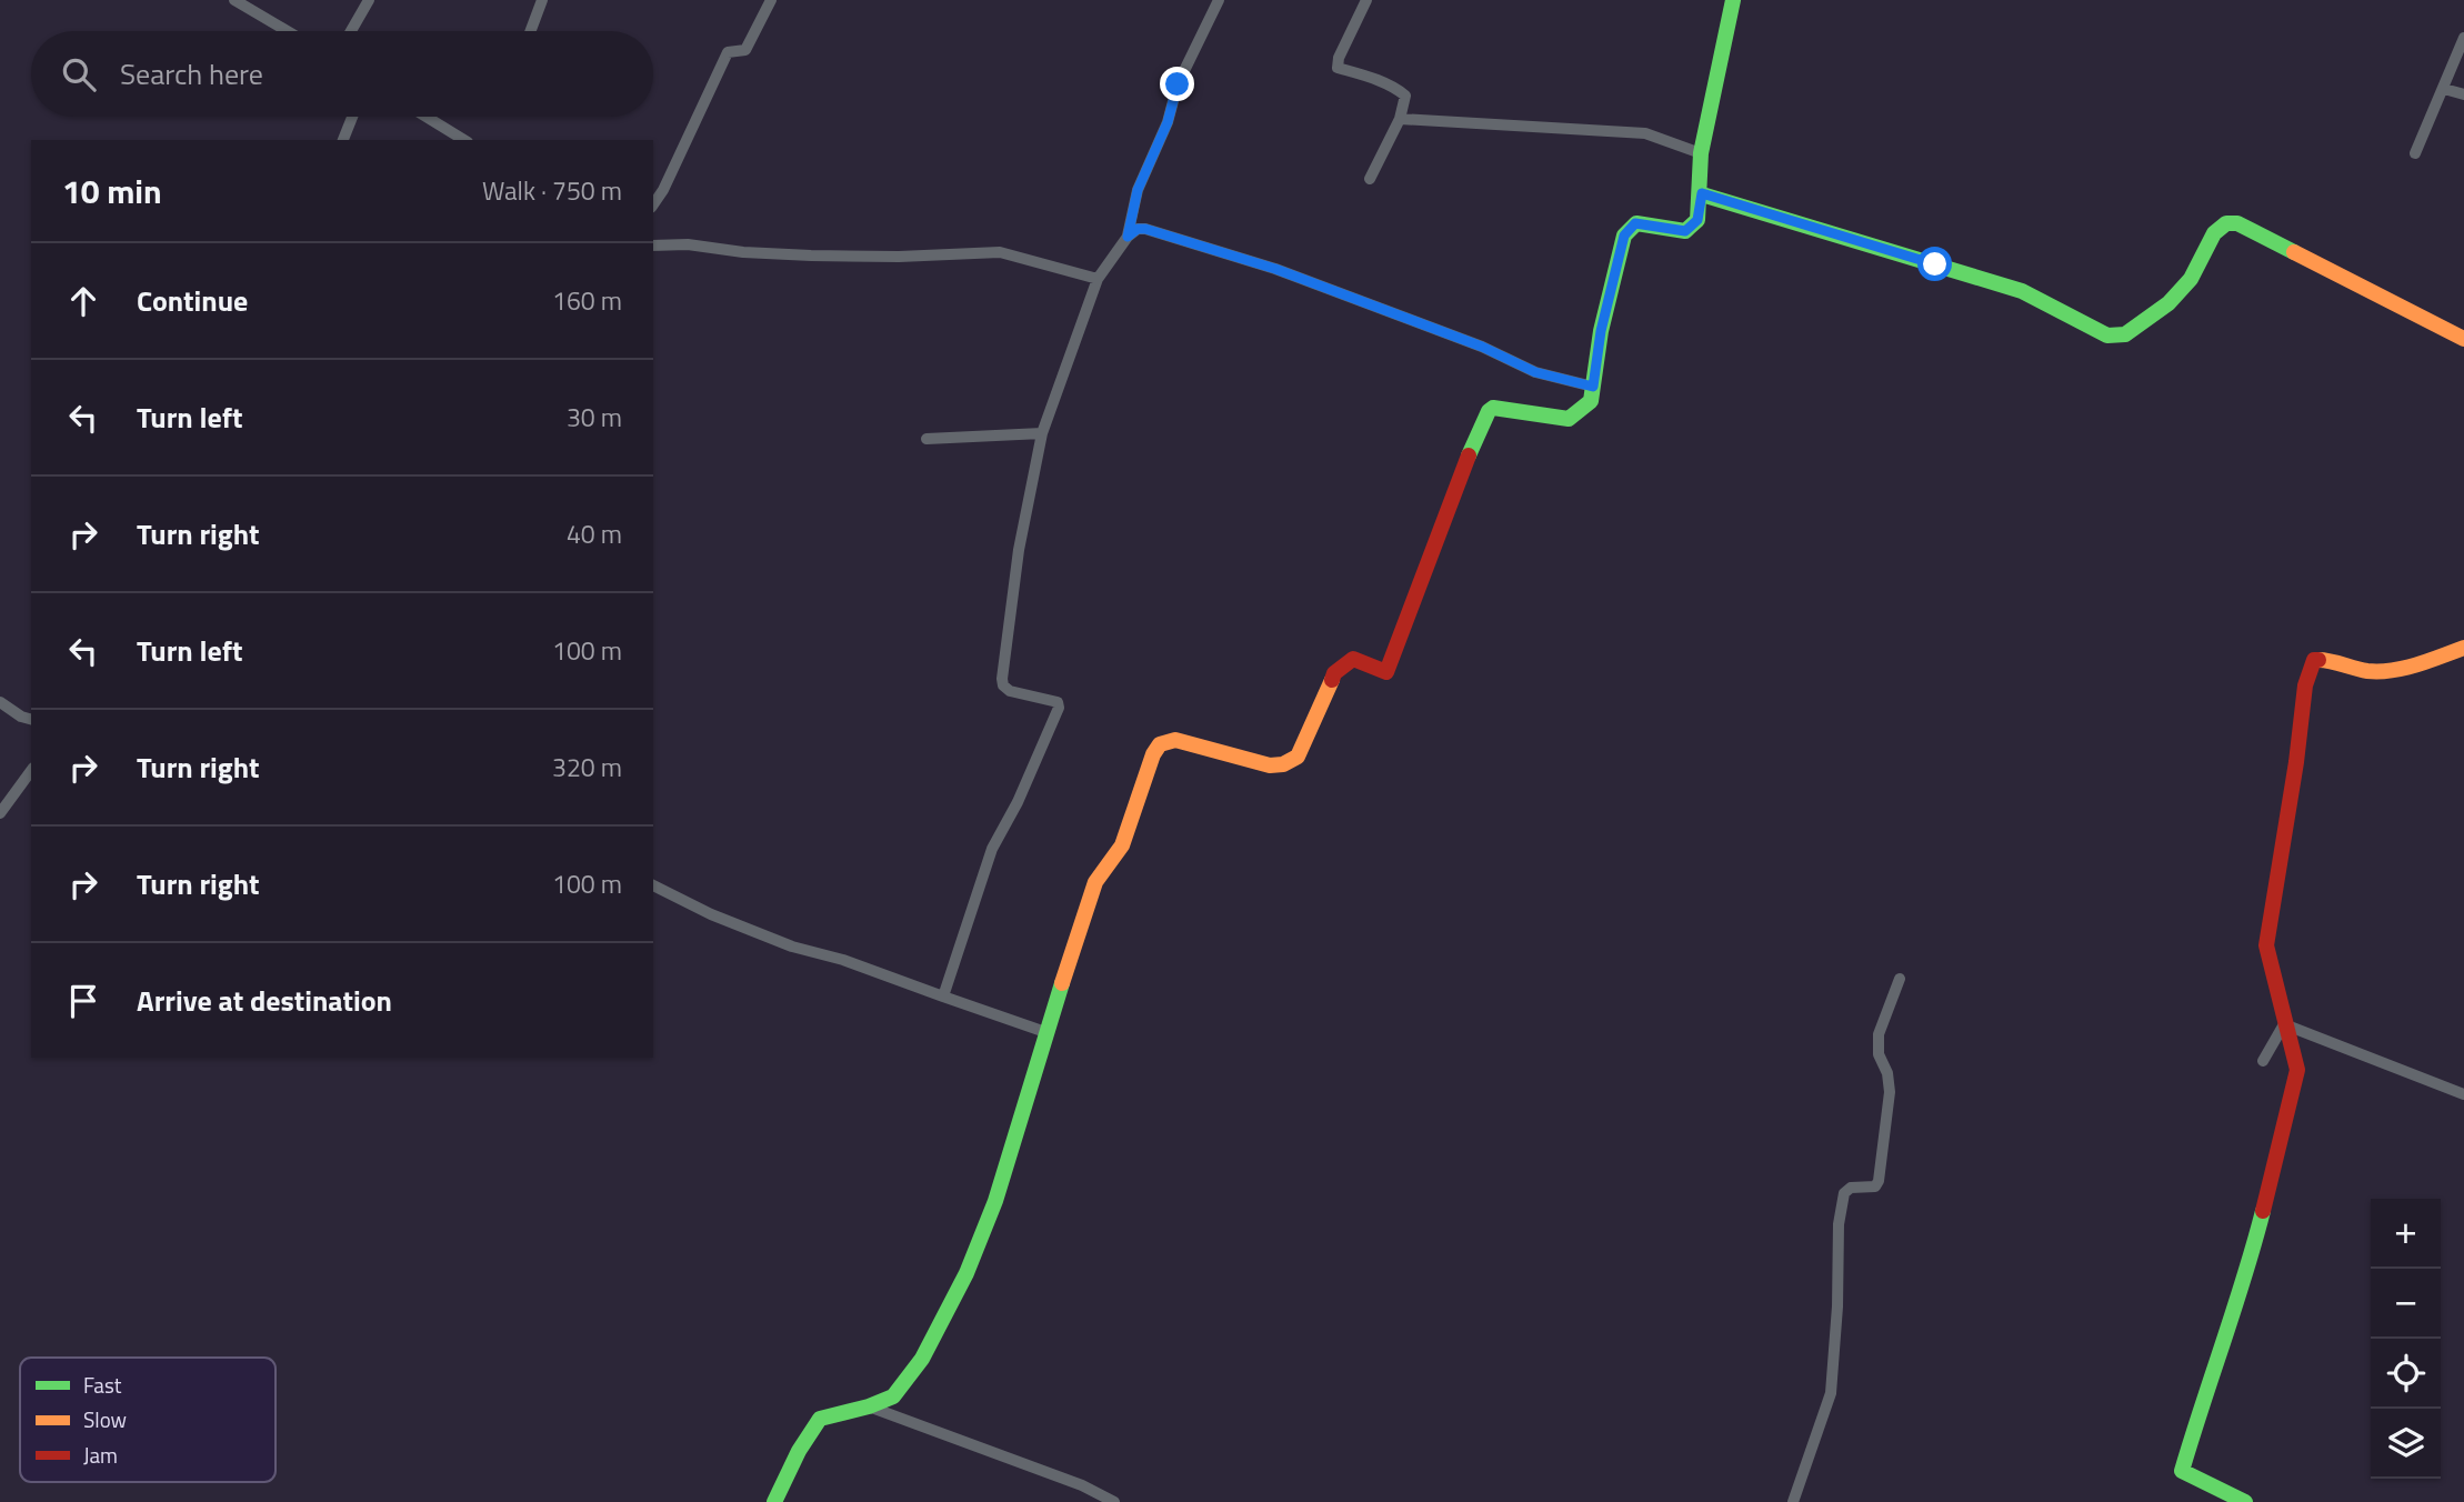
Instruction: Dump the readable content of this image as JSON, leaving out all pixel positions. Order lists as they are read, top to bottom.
{
  "legend": ["Fast", "Slow", "Jam"],
  "page": {
    "search": "Search here",
    "heading": ["10 min", "Walk · 750 m"],
    "list": [
      ["Continue", "160 m"],
      ["Turn left", "30 m"],
      ["Turn right", "40 m"],
      ["Turn left", "100 m"],
      ["Turn right", "320 m"],
      ["Turn right", "100 m"],
      "Arrive at destination"
    ],
    "map_buttons": ["+", "−"]
  }
}
